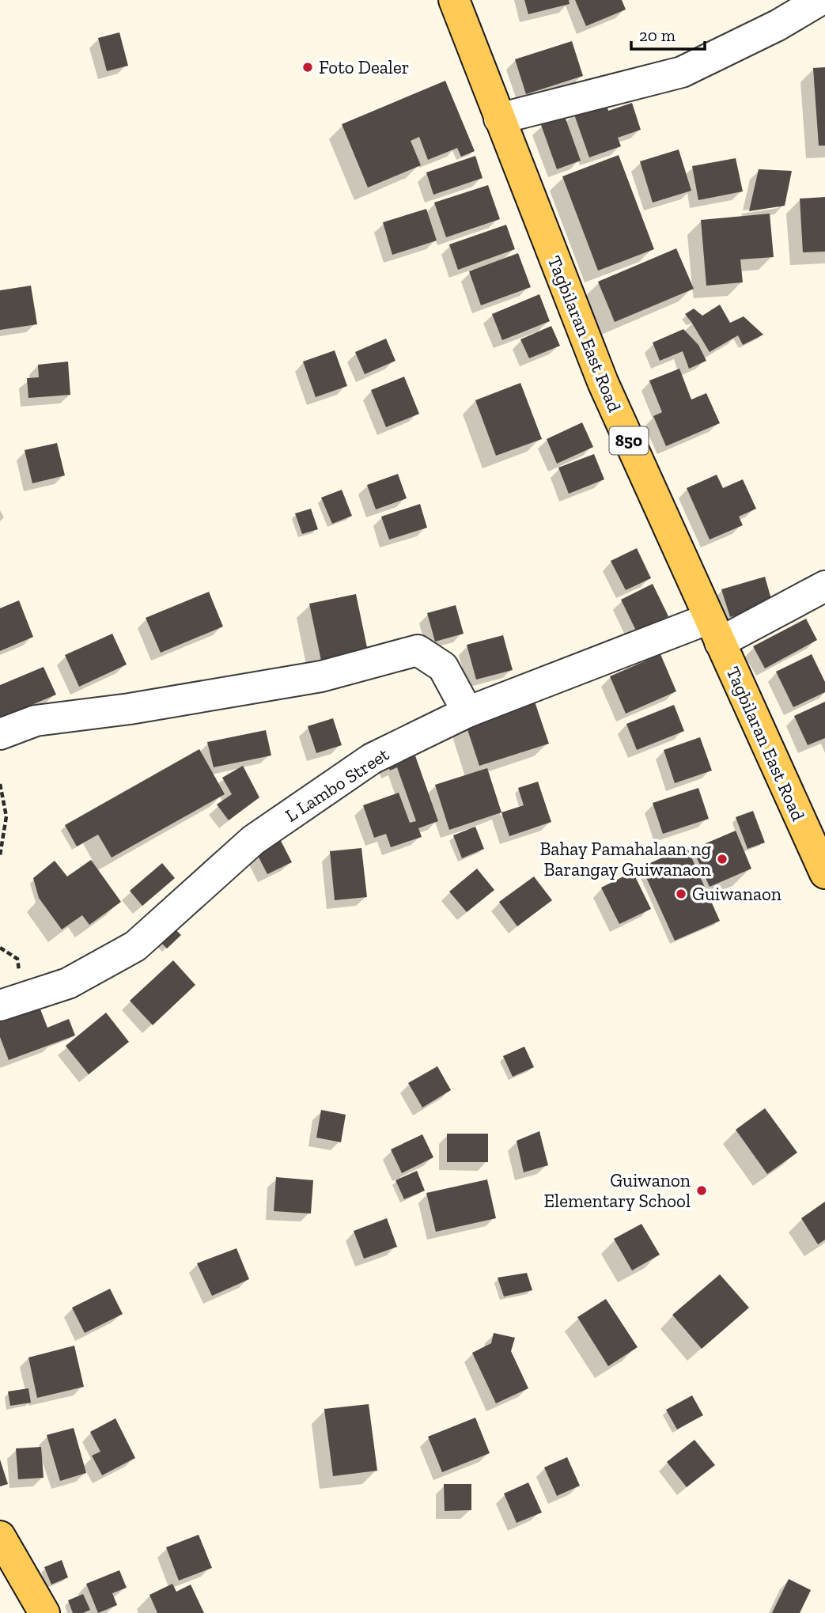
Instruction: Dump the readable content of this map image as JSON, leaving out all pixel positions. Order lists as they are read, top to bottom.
{
  "streets": {
    "main road": ["Tagbilaran East Road", "850"],
    "street": ["L Lambo Street"]
  },
  "crossings": [
    ["Tagbilaran East Road", "L Lambo Street"]
  ],
  "places": [
    "Foto Dealer",
    "Bahay Pamahalaan ng Barangay Guiwanaon",
    "Guiwanaon",
    "Guiwanon Elementary School"
  ],
  "scale_bar": "20 m"
}
